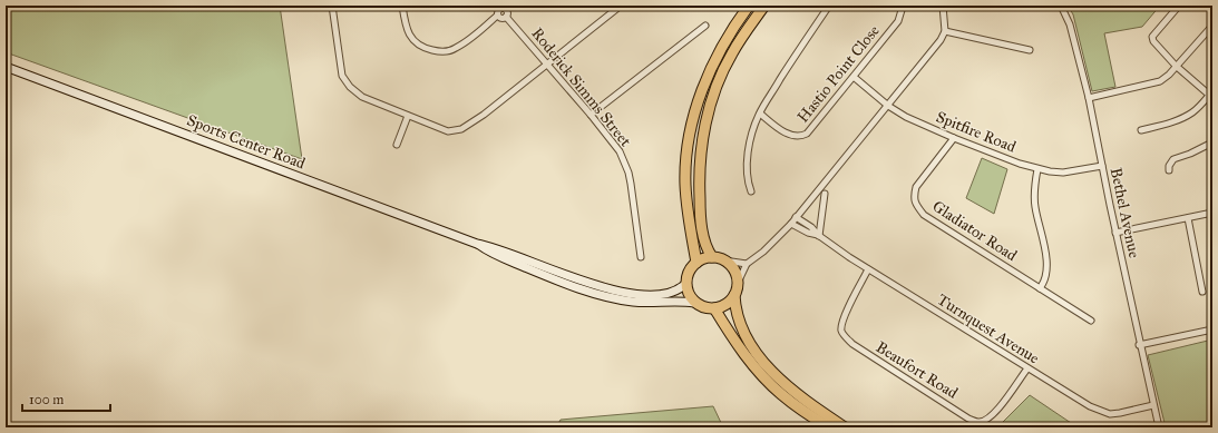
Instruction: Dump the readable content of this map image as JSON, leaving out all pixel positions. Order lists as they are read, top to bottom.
{
  "streets": {
    "main road": ["Sports Center Road"],
    "street": [
      "Hastio Point Close",
      "Roderick Simms Street",
      "Spitfire Road",
      "Bethel Avenue",
      "Gladiator Road",
      "Turnquest Avenue",
      "Beaufort Road"
    ]
  },
  "crossings": [
    ["Hastio Point Close", "Spitfire Road"],
    ["Spitfire Road", "Bethel Avenue"],
    ["Spitfire Road", "Gladiator Road"],
    ["Bethel Avenue", "Turnquest Avenue"],
    ["Turnquest Avenue", "Beaufort Road"]
  ],
  "scale_bar": "100 m"
}
